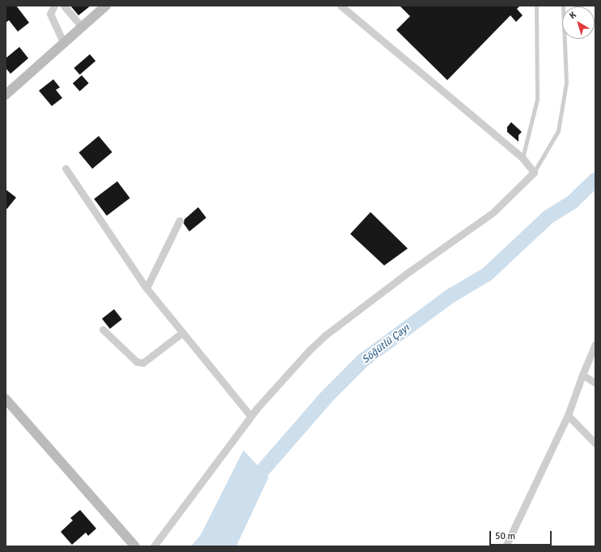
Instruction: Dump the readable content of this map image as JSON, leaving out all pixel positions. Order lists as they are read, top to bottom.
{
  "water": ["Söğütlü Çayı"],
  "scale_bar": "50 m",
  "north": "top left"
}
